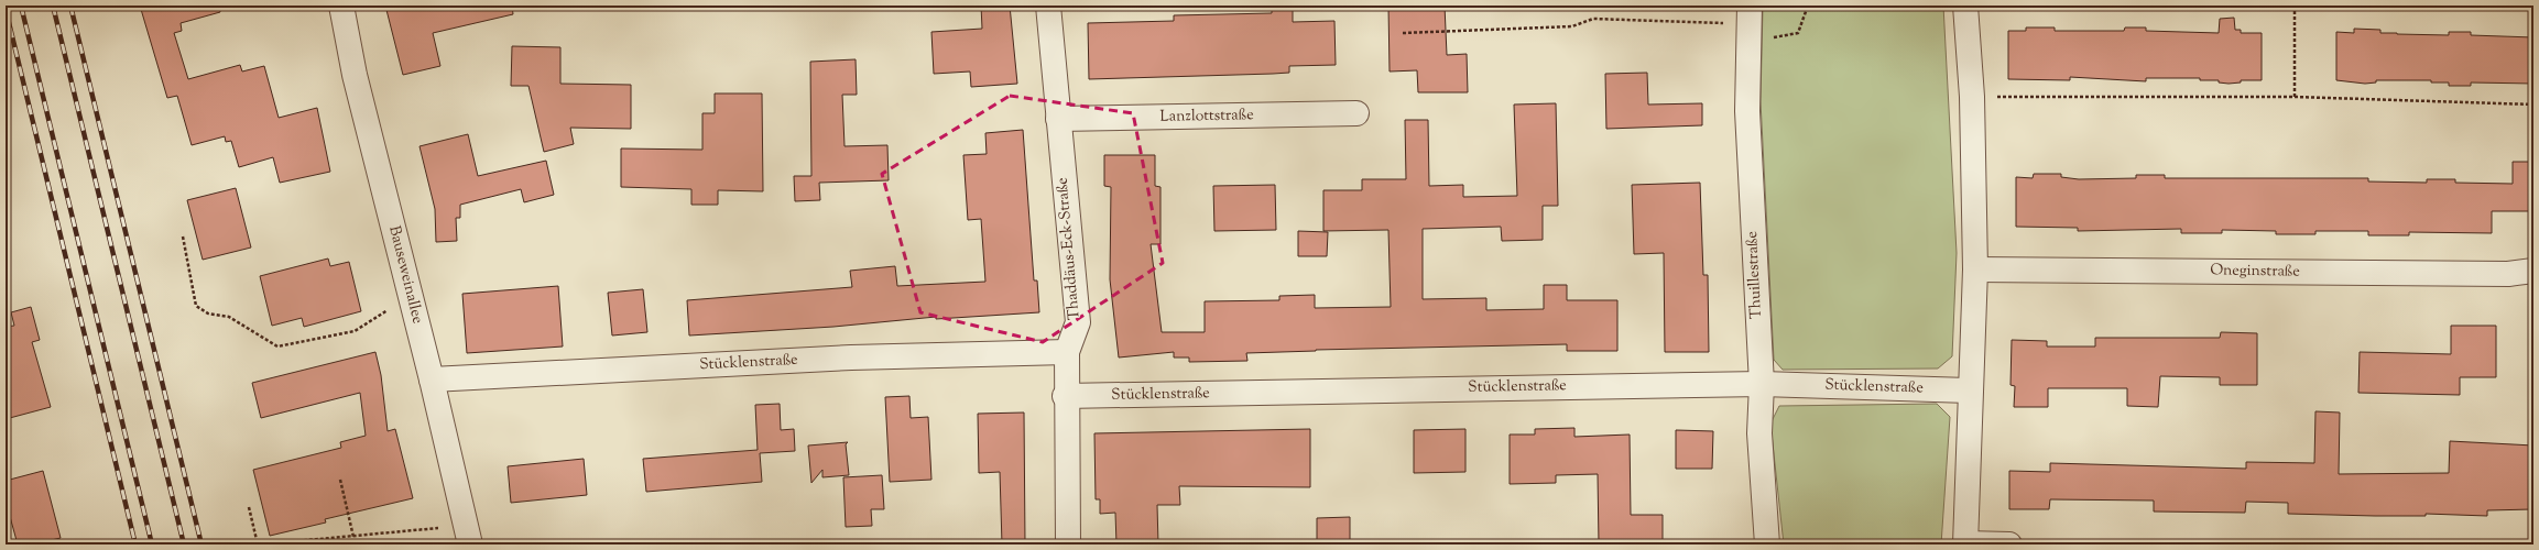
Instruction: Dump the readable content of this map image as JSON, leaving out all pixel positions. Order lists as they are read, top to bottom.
{
  "streets": {
    "street": [
      "Lanzlottstraße",
      "Thaddäus-Eck-Straße",
      "Oneginstraße",
      "Bauseweinallee",
      "Thuillestraße",
      "Stücklenstraße"
    ]
  },
  "crossings": [
    ["Lanzlottstraße", "Thaddäus-Eck-Straße"],
    ["Thaddäus-Eck-Straße", "Stücklenstraße"],
    ["Bauseweinallee", "Stücklenstraße"],
    ["Thuillestraße", "Stücklenstraße"]
  ]
}
